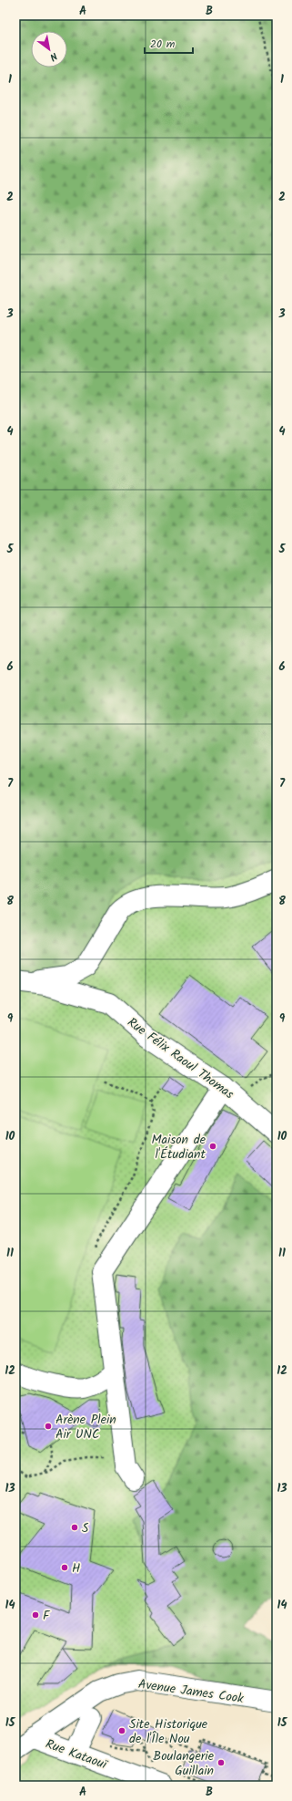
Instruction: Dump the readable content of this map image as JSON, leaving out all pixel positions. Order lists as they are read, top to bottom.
{
  "streets": {
    "street": ["Rue Félix Raoul Thomas", "Avenue James Cook", "Rue Kataouï"]
  },
  "crossings": [
    ["Avenue James Cook", "Rue Kataouï"]
  ],
  "places": [
    "Maison de l'Étudiant",
    "Arène Plein Air UNC",
    "S",
    "H",
    "F",
    "Site Historique de l'Île Nou",
    "Boulangerie Guillain"
  ],
  "scale_bar": "20 m",
  "north": "bottom right",
  "grid": {
    "columns": ["A", "B"],
    "rows": [
      "1",
      "2",
      "3",
      "4",
      "5",
      "6",
      "7",
      "8",
      "9",
      "10",
      "11",
      "12",
      "13",
      "14",
      "15"
    ]
  }
}
